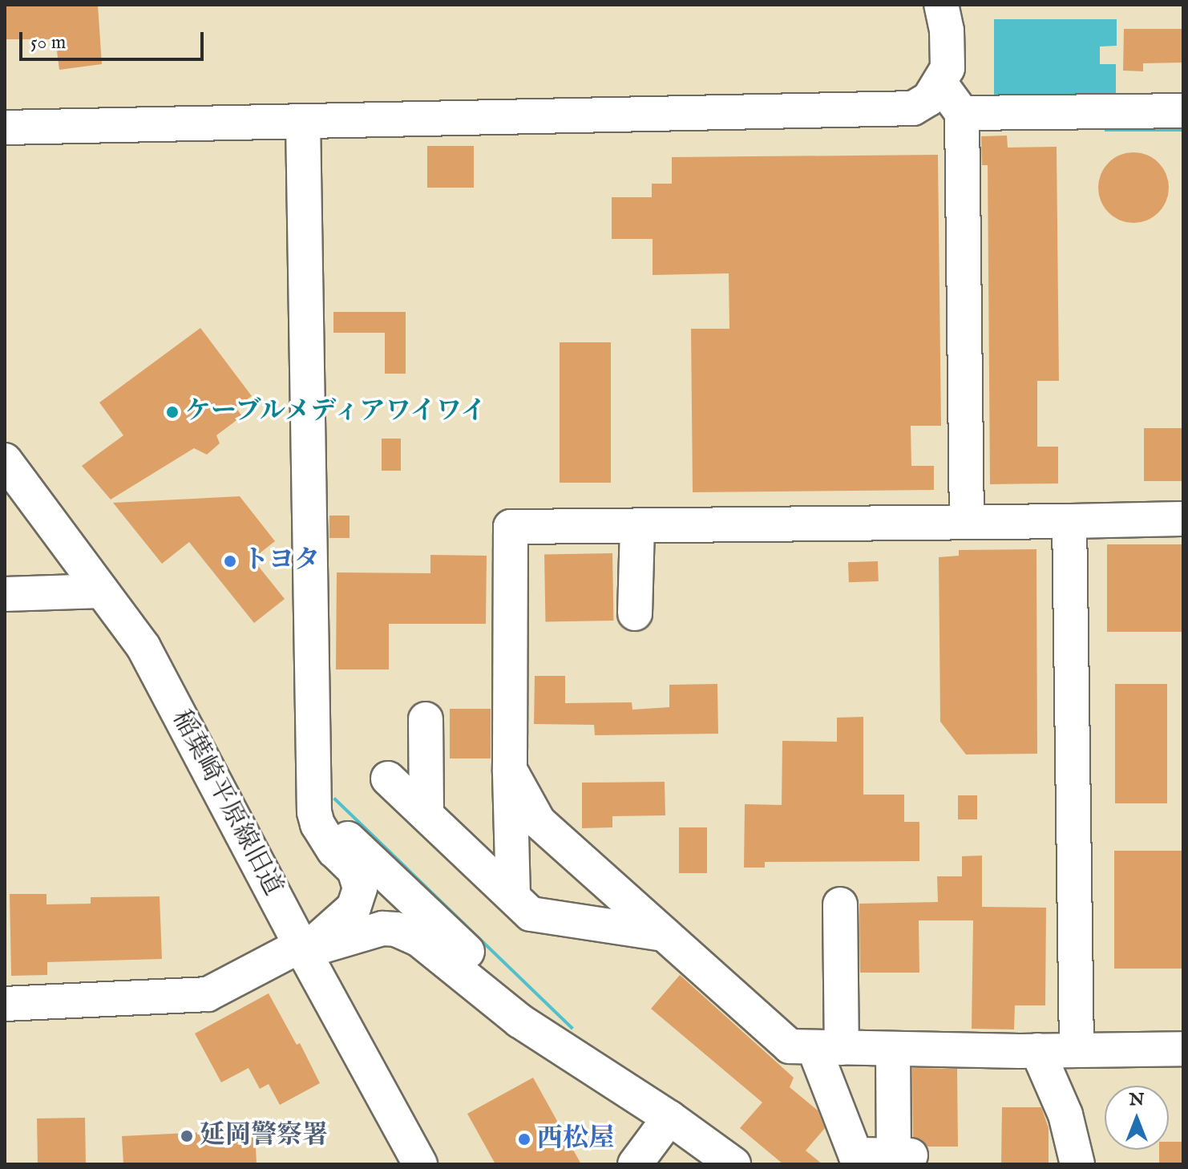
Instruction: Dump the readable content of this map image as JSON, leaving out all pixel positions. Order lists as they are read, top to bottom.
{
  "streets": {
    "street": ["稲葉崎平原線旧道"]
  },
  "places": [
    "ケーブルメディアワイワイ",
    "トヨタ",
    "延岡警察署",
    "西松屋"
  ],
  "scale_bar": "50 m",
  "north": "top"
}
